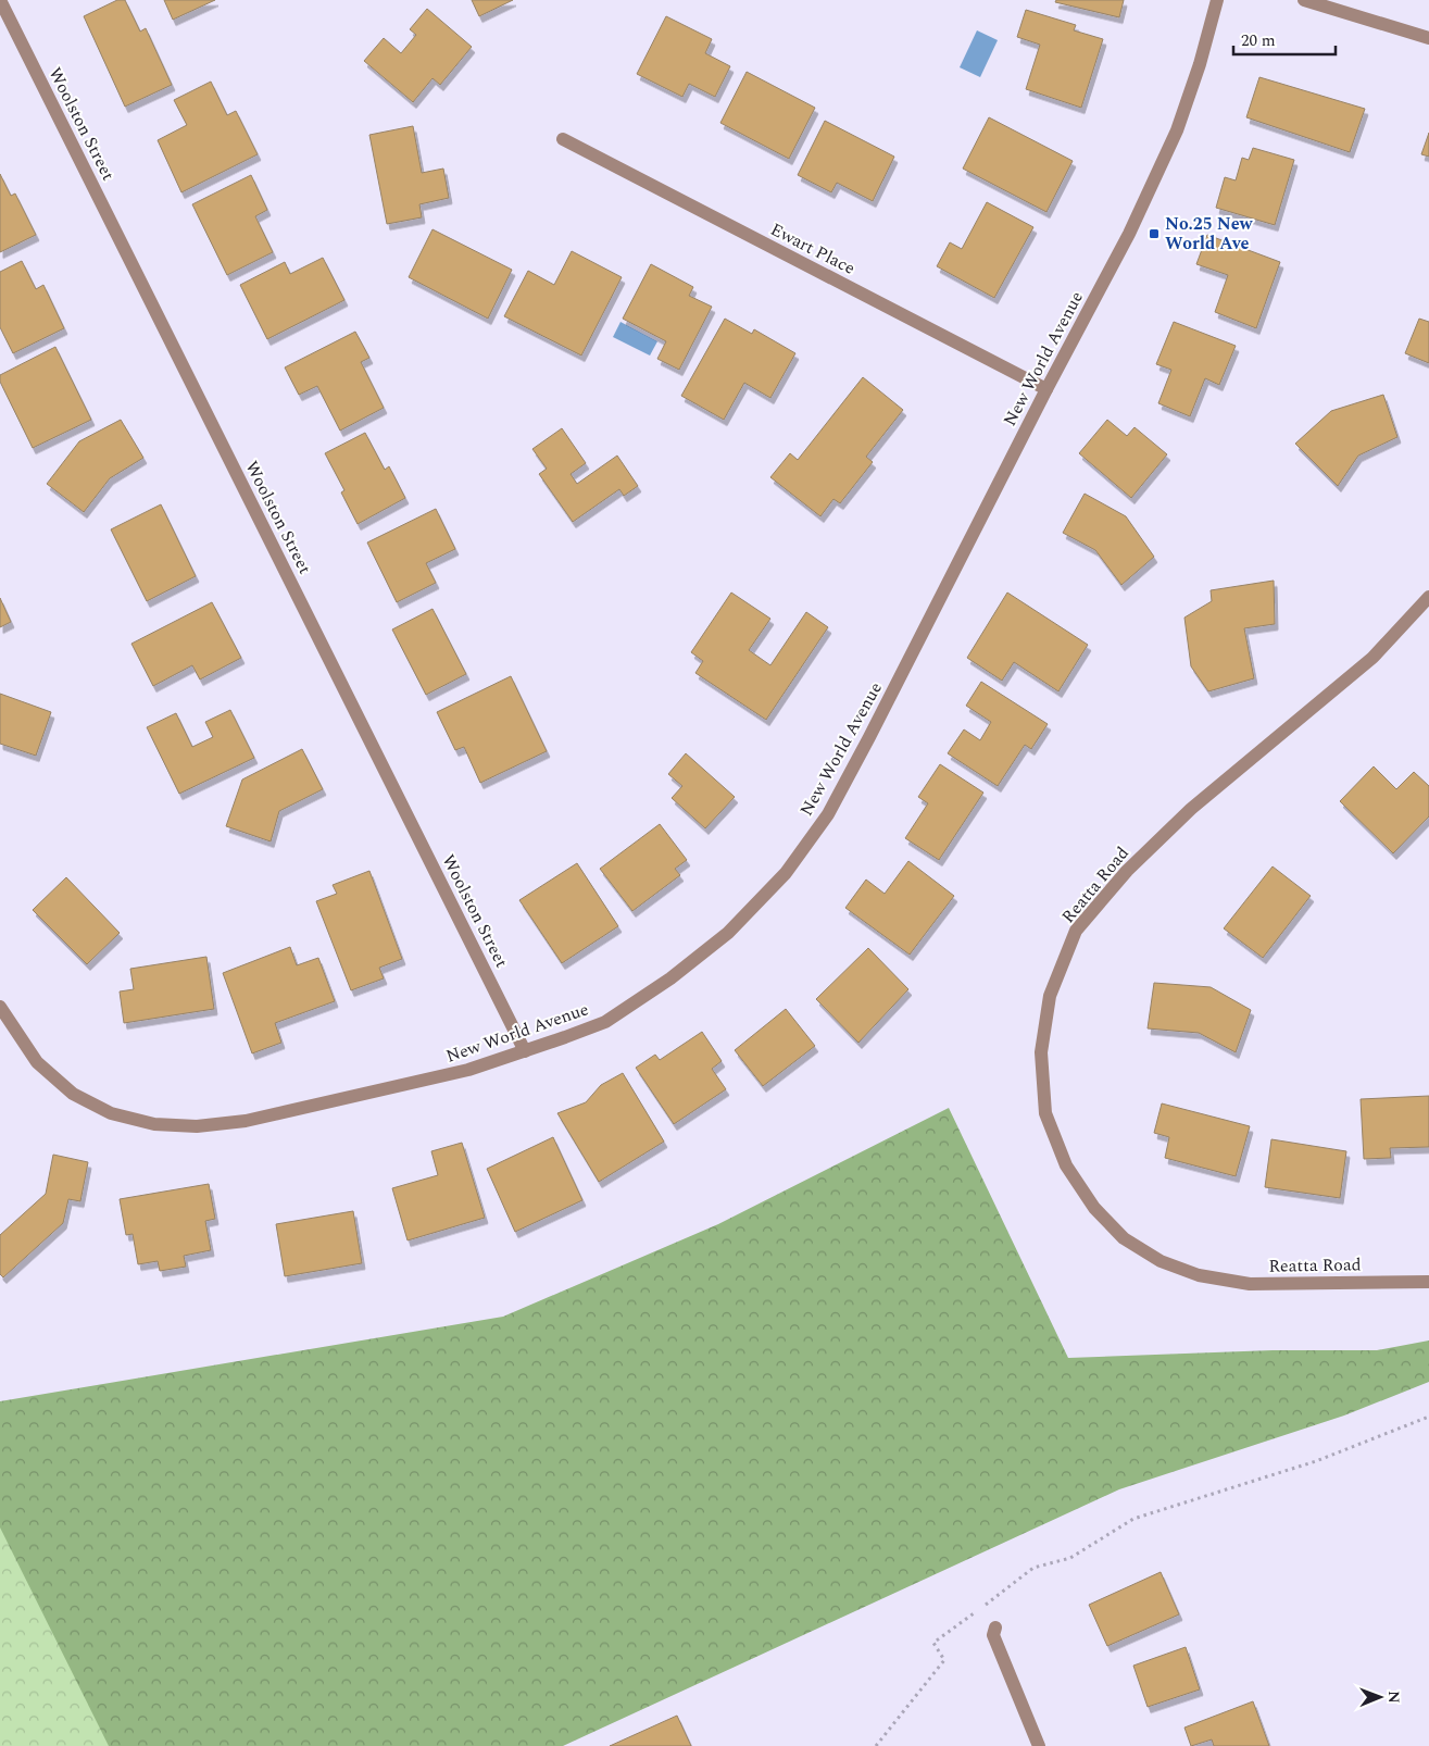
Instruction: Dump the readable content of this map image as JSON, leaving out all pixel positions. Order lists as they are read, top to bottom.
{
  "streets": {
    "street": [
      "Woolston Street",
      "Ewart Place",
      "New World Avenue",
      "Reatta Road"
    ]
  },
  "crossings": [
    ["Woolston Street", "New World Avenue"],
    ["Ewart Place", "New World Avenue"]
  ],
  "places": {
    "transit": ["No.25 New World Ave"]
  },
  "scale_bar": "20 m",
  "north": "right"
}
